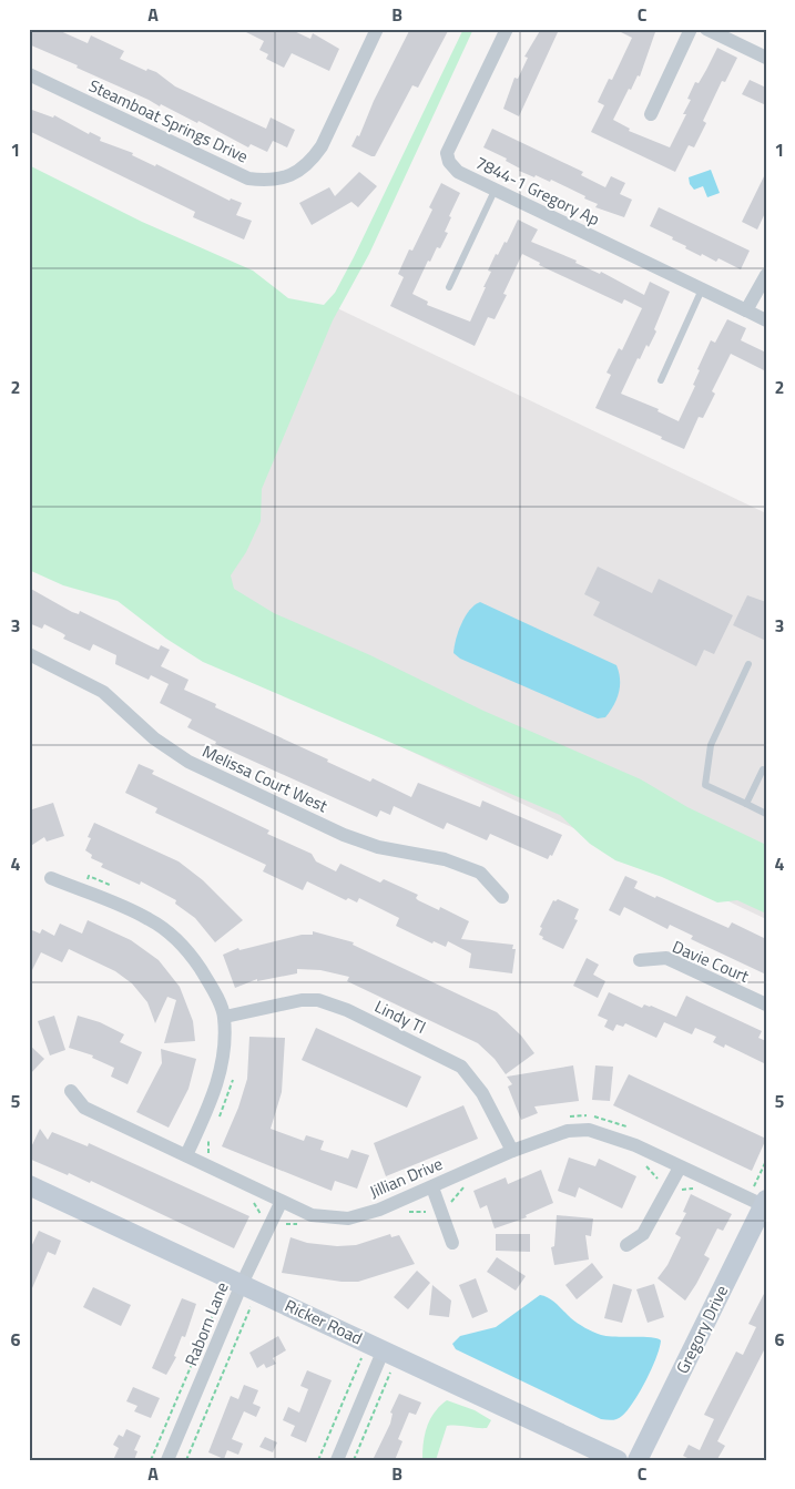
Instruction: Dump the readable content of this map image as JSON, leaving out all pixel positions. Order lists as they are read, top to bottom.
{
  "streets": {
    "street": [
      "Steamboat Springs Drive",
      "7844-1 Gregory Ap",
      "Melissa Court West",
      "Davie Court",
      "Lindy Tl",
      "Jillian Drive",
      "Ricker Road",
      "Raborn Lane",
      "Gregory Drive"
    ]
  },
  "crossings": [
    ["Lindy Tl", "Jillian Drive"],
    ["Jillian Drive", "Raborn Lane"],
    ["Jillian Drive", "Gregory Drive"],
    ["Ricker Road", "Raborn Lane"]
  ],
  "grid": {
    "columns": ["A", "B", "C"],
    "rows": [
      "1",
      "2",
      "3",
      "4",
      "5",
      "6"
    ]
  }
}
